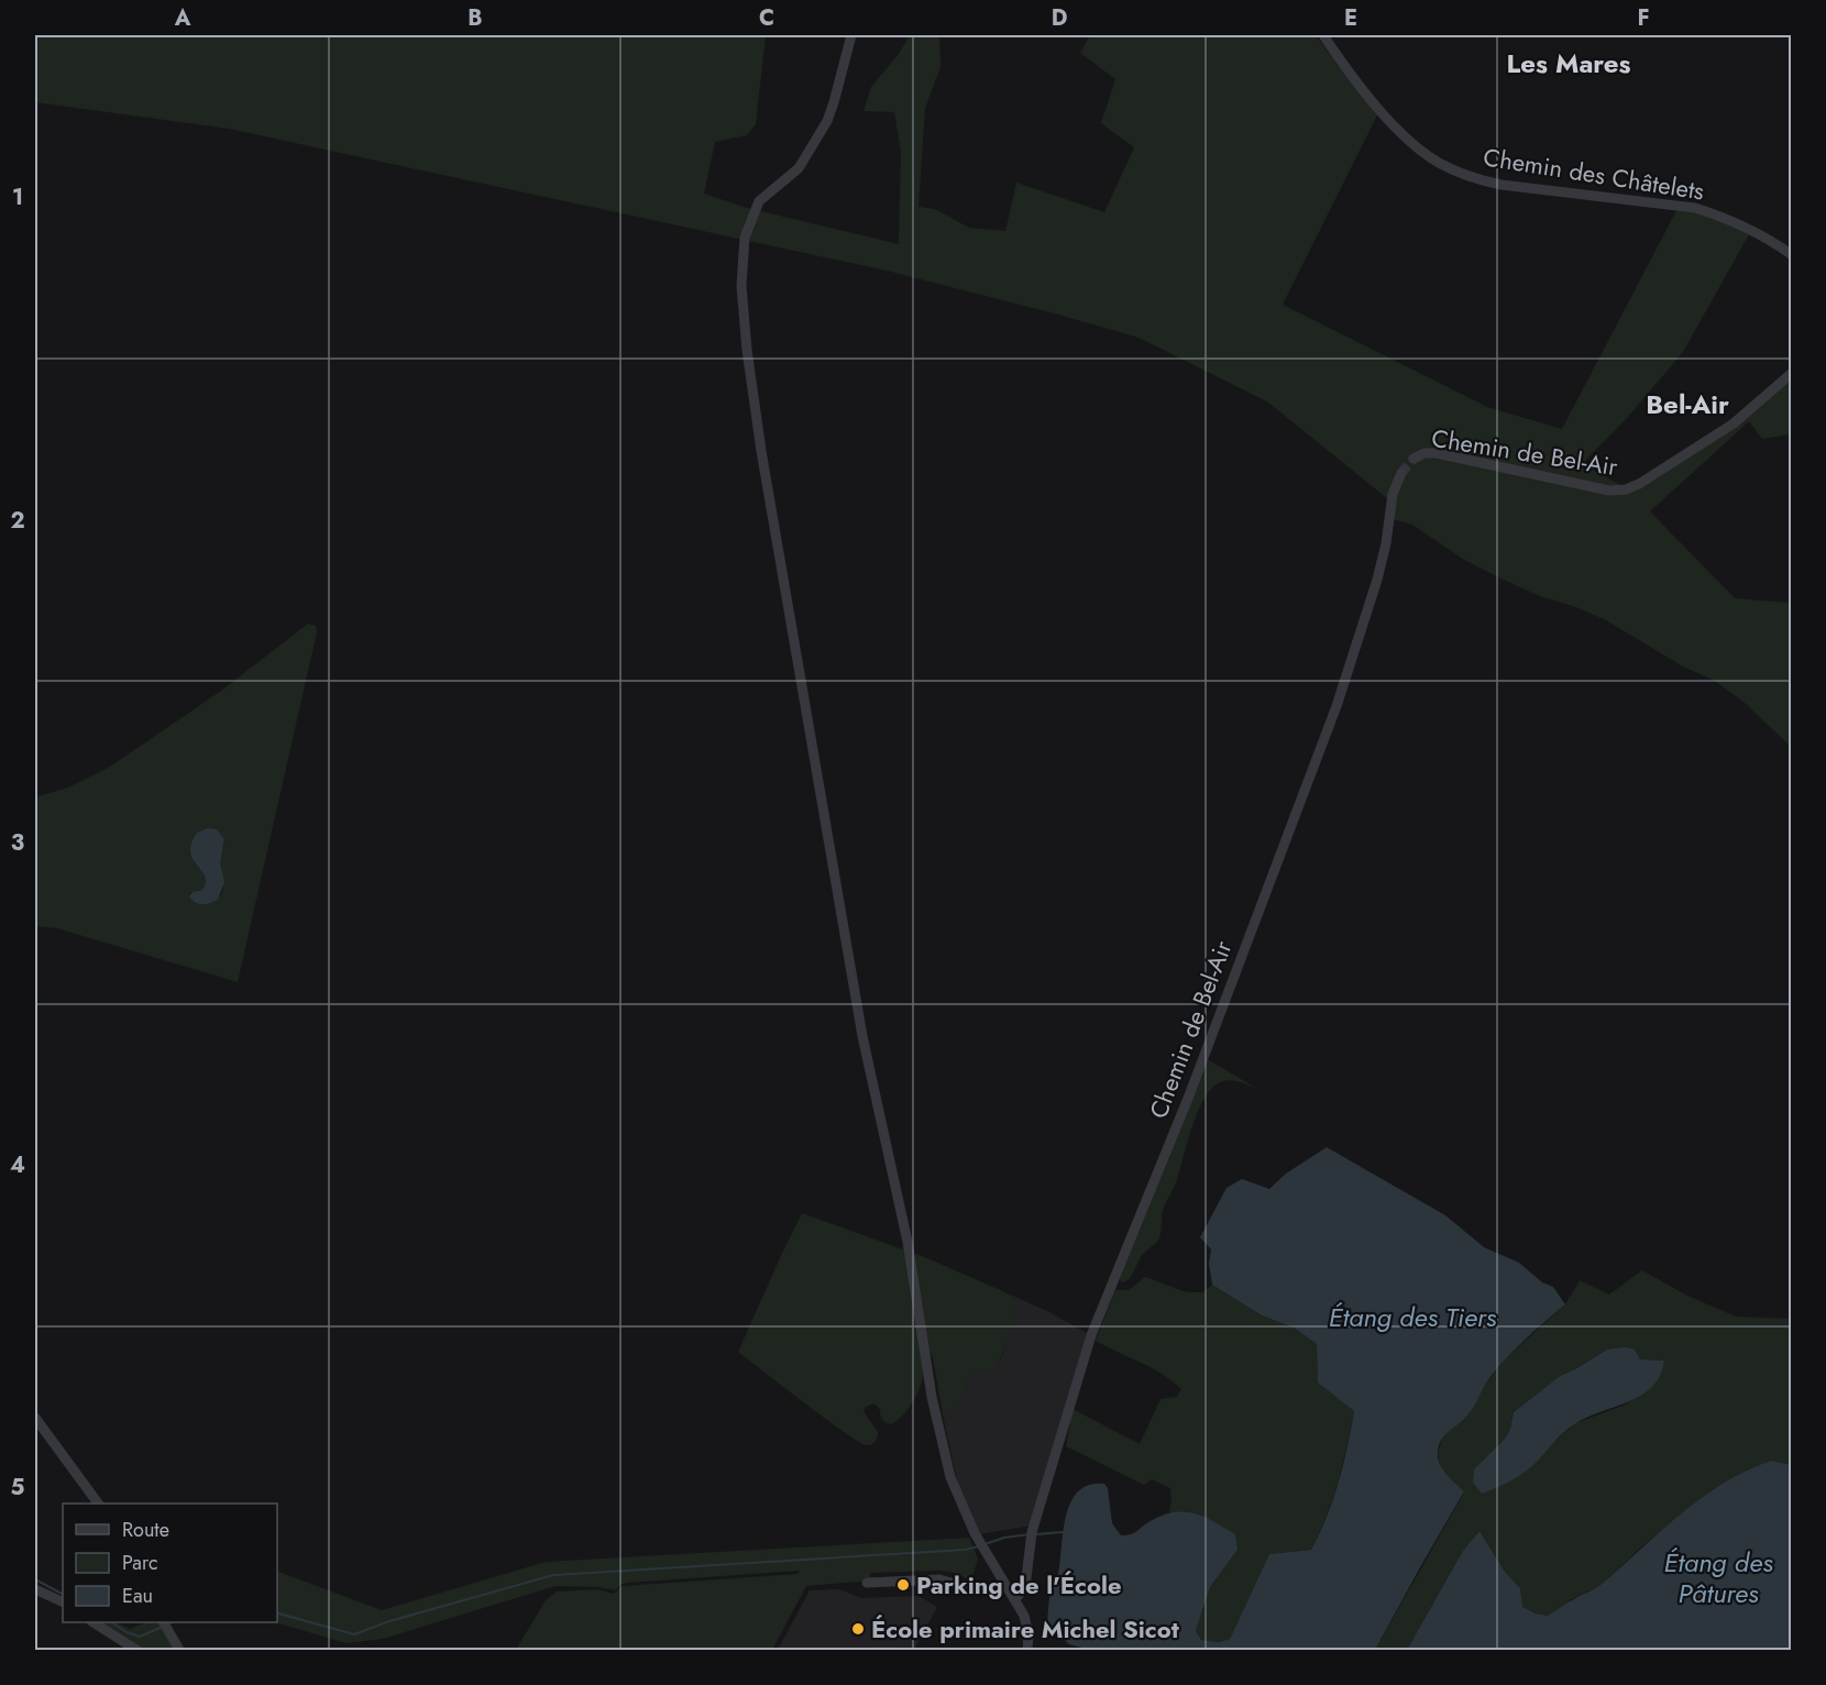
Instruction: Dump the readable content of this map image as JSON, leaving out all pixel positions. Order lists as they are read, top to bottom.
{
  "streets": {
    "street": ["Chemin des Châtelets", "Chemin de Bel-Air"]
  },
  "districts": ["Les Mares", "Bel-Air"],
  "water": ["Étang des Tiers", "Étang des Pâtures"],
  "places": ["Parking de l'École", "École primaire Michel Sicot"],
  "legend": ["Route", "Parc", "Eau"],
  "grid": {
    "columns": [
      "A",
      "B",
      "C",
      "D",
      "E",
      "F"
    ],
    "rows": [
      "1",
      "2",
      "3",
      "4",
      "5"
    ]
  }
}
